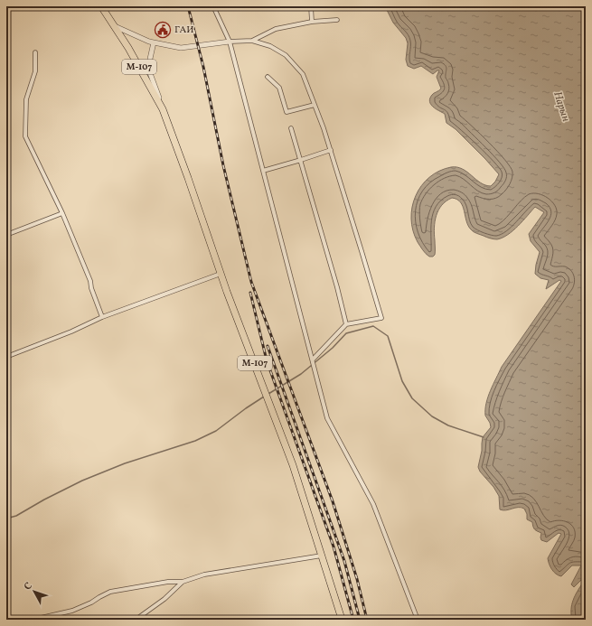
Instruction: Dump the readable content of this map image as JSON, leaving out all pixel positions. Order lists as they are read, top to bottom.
{
  "streets": {
    "main road": ["М-107"]
  },
  "water": ["Нарын"],
  "places": {
    "public building": ["ГАИ"]
  },
  "north": "top left"
}
